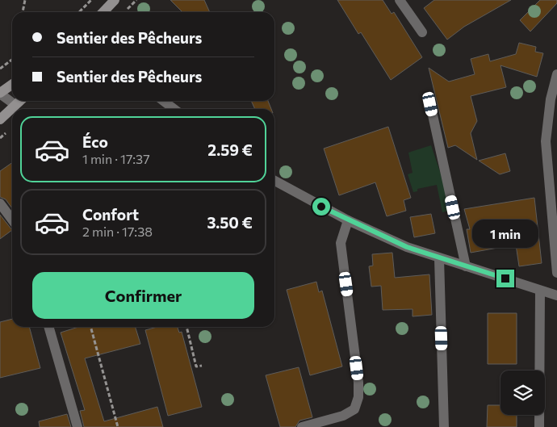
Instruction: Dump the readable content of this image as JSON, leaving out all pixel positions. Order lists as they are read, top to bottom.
{
  "page": {
    "banner": ["Sentier des Pêcheurs", "Sentier des Pêcheurs"],
    "list": [
      {
        "name": "Éco",
        "note": "1 min · 17:37",
        "value": "2.59 €"
      },
      {
        "name": "Confort",
        "note": "2 min · 17:38",
        "value": "3.50 €"
      }
    ],
    "bubble": "1 min",
    "buttons": "Confirmer"
  }
}
